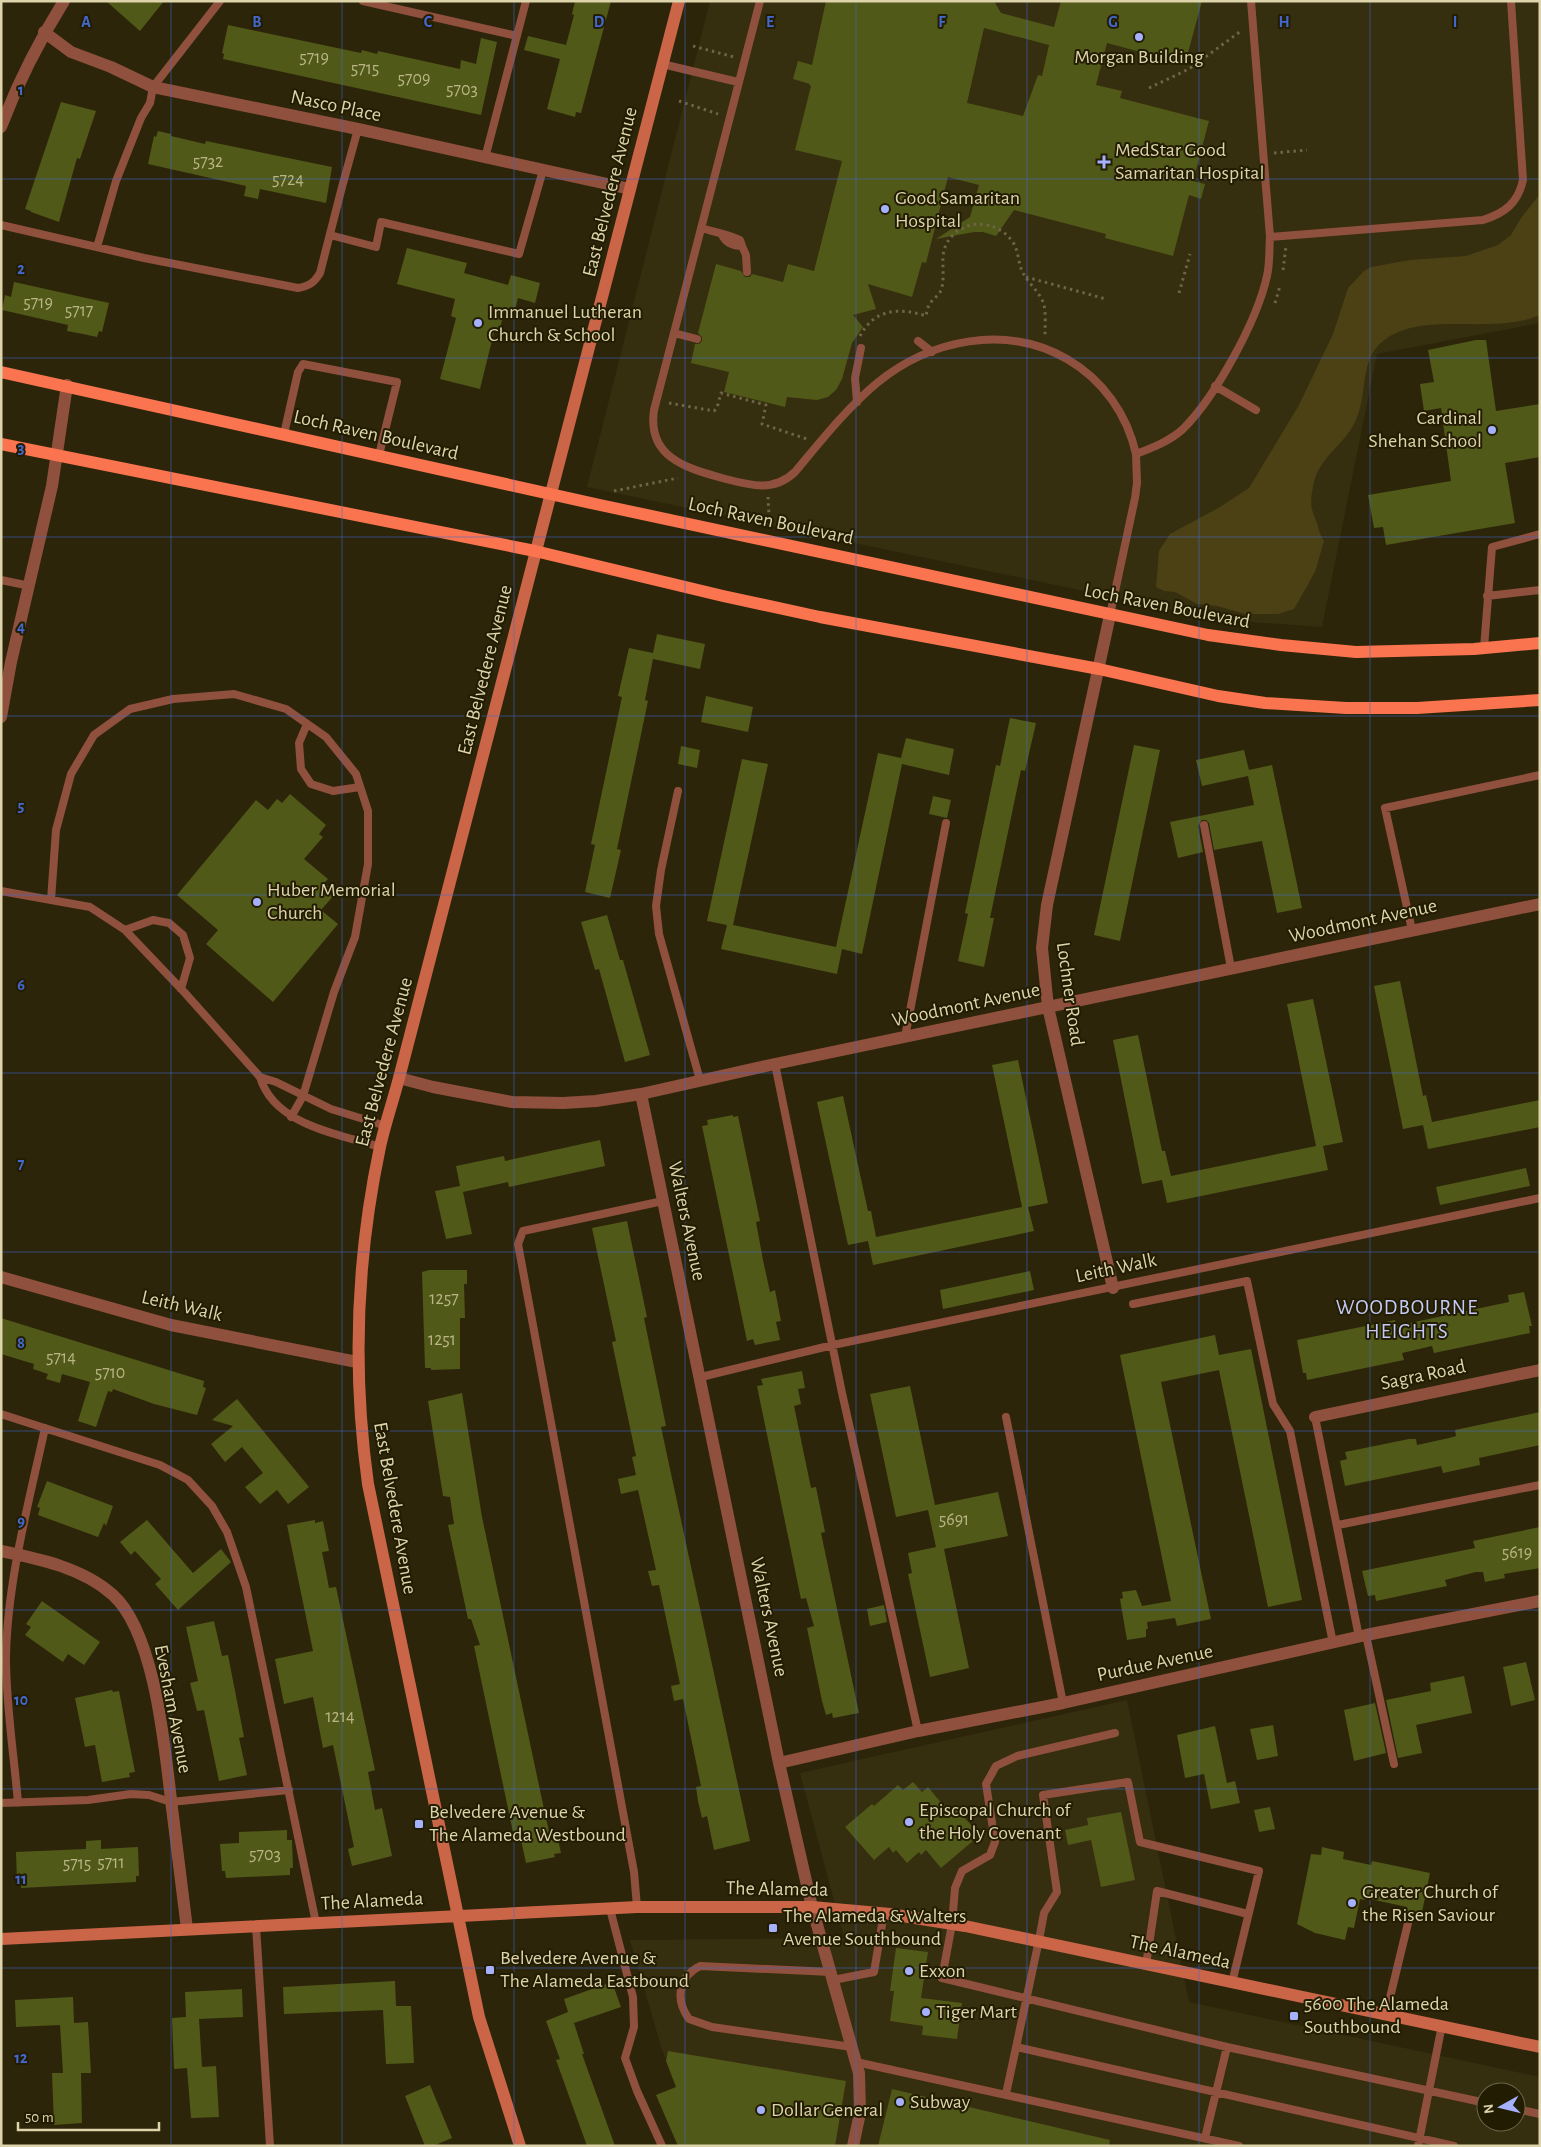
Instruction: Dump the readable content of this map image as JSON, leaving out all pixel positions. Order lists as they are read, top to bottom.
{
  "streets": {
    "main road": ["East Belvedere Avenue", "Loch Raven Boulevard", "The Alameda"],
    "street": [
      "Nasco Place",
      "Woodmont Avenue",
      "Lochner Road",
      "Walters Avenue",
      "Leith Walk",
      "Sagra Road",
      "Purdue Avenue",
      "Evesham Avenue"
    ]
  },
  "crossings": [
    ["Nasco Place", "East Belvedere Avenue"],
    ["East Belvedere Avenue", "Loch Raven Boulevard"],
    ["East Belvedere Avenue", "Woodmont Avenue"],
    ["East Belvedere Avenue", "Leith Walk"],
    ["East Belvedere Avenue", "The Alameda"],
    ["Loch Raven Boulevard", "Lochner Road"],
    ["Woodmont Avenue", "Lochner Road"],
    ["Woodmont Avenue", "Walters Avenue"],
    ["Lochner Road", "Leith Walk"],
    ["Walters Avenue", "Leith Walk"],
    ["Walters Avenue", "Purdue Avenue"],
    ["Walters Avenue", "The Alameda"],
    ["Evesham Avenue", "The Alameda"]
  ],
  "districts": ["WOODBOURNE HEIGHTS"],
  "places": {
    "other": [
      "Morgan Building",
      "Good Samaritan Hospital",
      "Immanuel Lutheran Church & School",
      "Cardinal Shehan School",
      "Huber Memorial Church",
      "Episcopal Church of the Holy Covenant",
      "Greater Church of the Risen Saviour",
      "Exxon",
      "Tiger Mart",
      "Subway",
      "Dollar General"
    ],
    "health": ["MedStar Good Samaritan Hospital"],
    "transit": [
      "Belvedere Avenue & The Alameda Westbound",
      "The Alameda & Walters Avenue Southbound",
      "Belvedere Avenue & The Alameda Eastbound",
      "5600 The Alameda Southbound"
    ]
  },
  "house_numbers": [
    "5719",
    "5715",
    "5709",
    "5703",
    "5732",
    "5724",
    "5719",
    "5717",
    "1257",
    "1251",
    "5714",
    "5710",
    "5691",
    "5619",
    "1214",
    "5703",
    "5711",
    "5715"
  ],
  "scale_bar": "50 m",
  "north": "left",
  "grid": {
    "columns": [
      "A",
      "B",
      "C",
      "D",
      "E",
      "F",
      "G",
      "H",
      "I"
    ],
    "rows": [
      "1",
      "2",
      "3",
      "4",
      "5",
      "6",
      "7",
      "8",
      "9",
      "10",
      "11",
      "12"
    ]
  }
}
